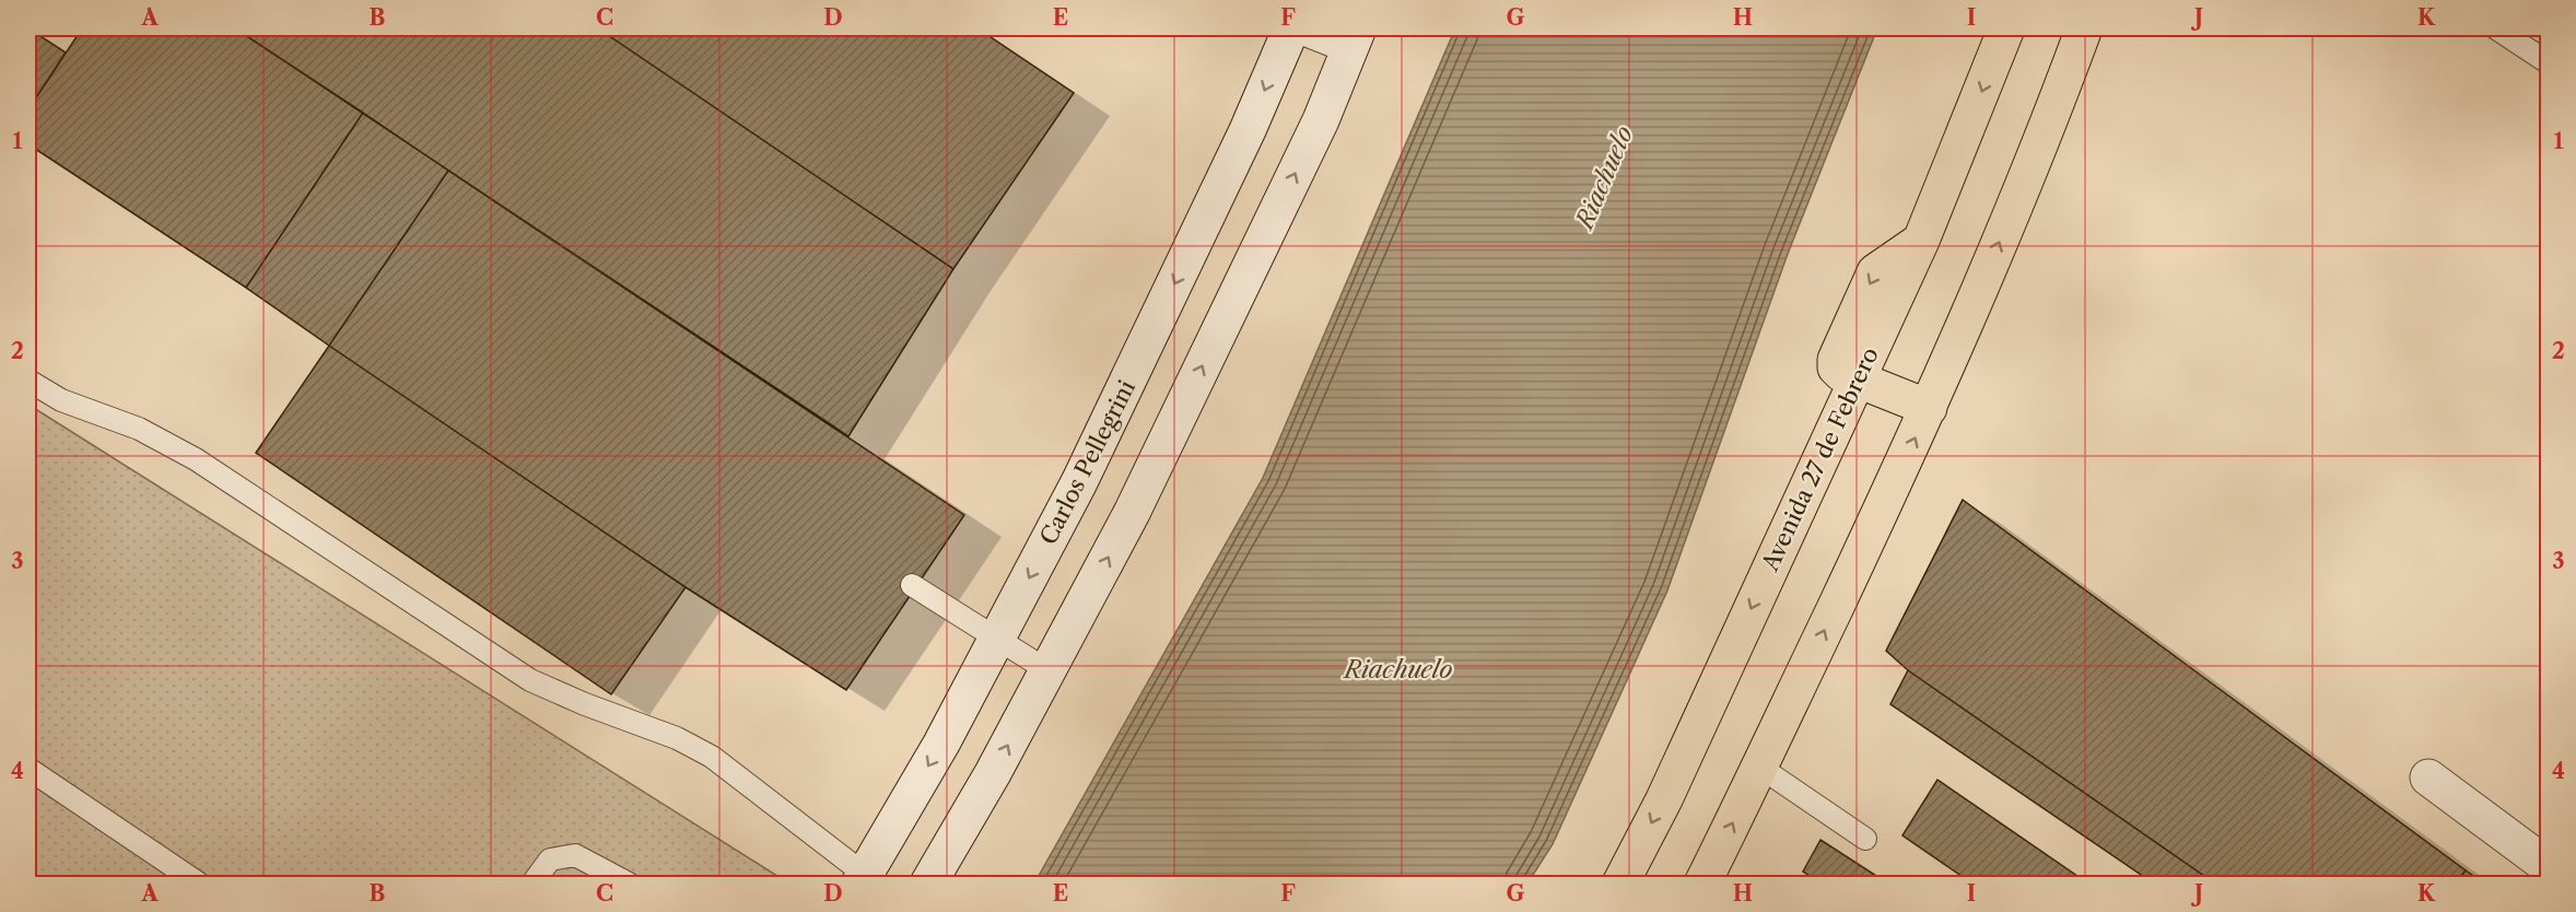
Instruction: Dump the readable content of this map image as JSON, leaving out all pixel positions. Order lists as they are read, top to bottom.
{
  "streets": {
    "main road": ["Avenida 27 de Febrero", "Carlos Pellegrini"]
  },
  "water": ["Riachuelo"],
  "grid": {
    "columns": [
      "A",
      "B",
      "C",
      "D",
      "E",
      "F",
      "G",
      "H",
      "I",
      "J",
      "K"
    ],
    "rows": [
      "1",
      "2",
      "3",
      "4"
    ]
  }
}
